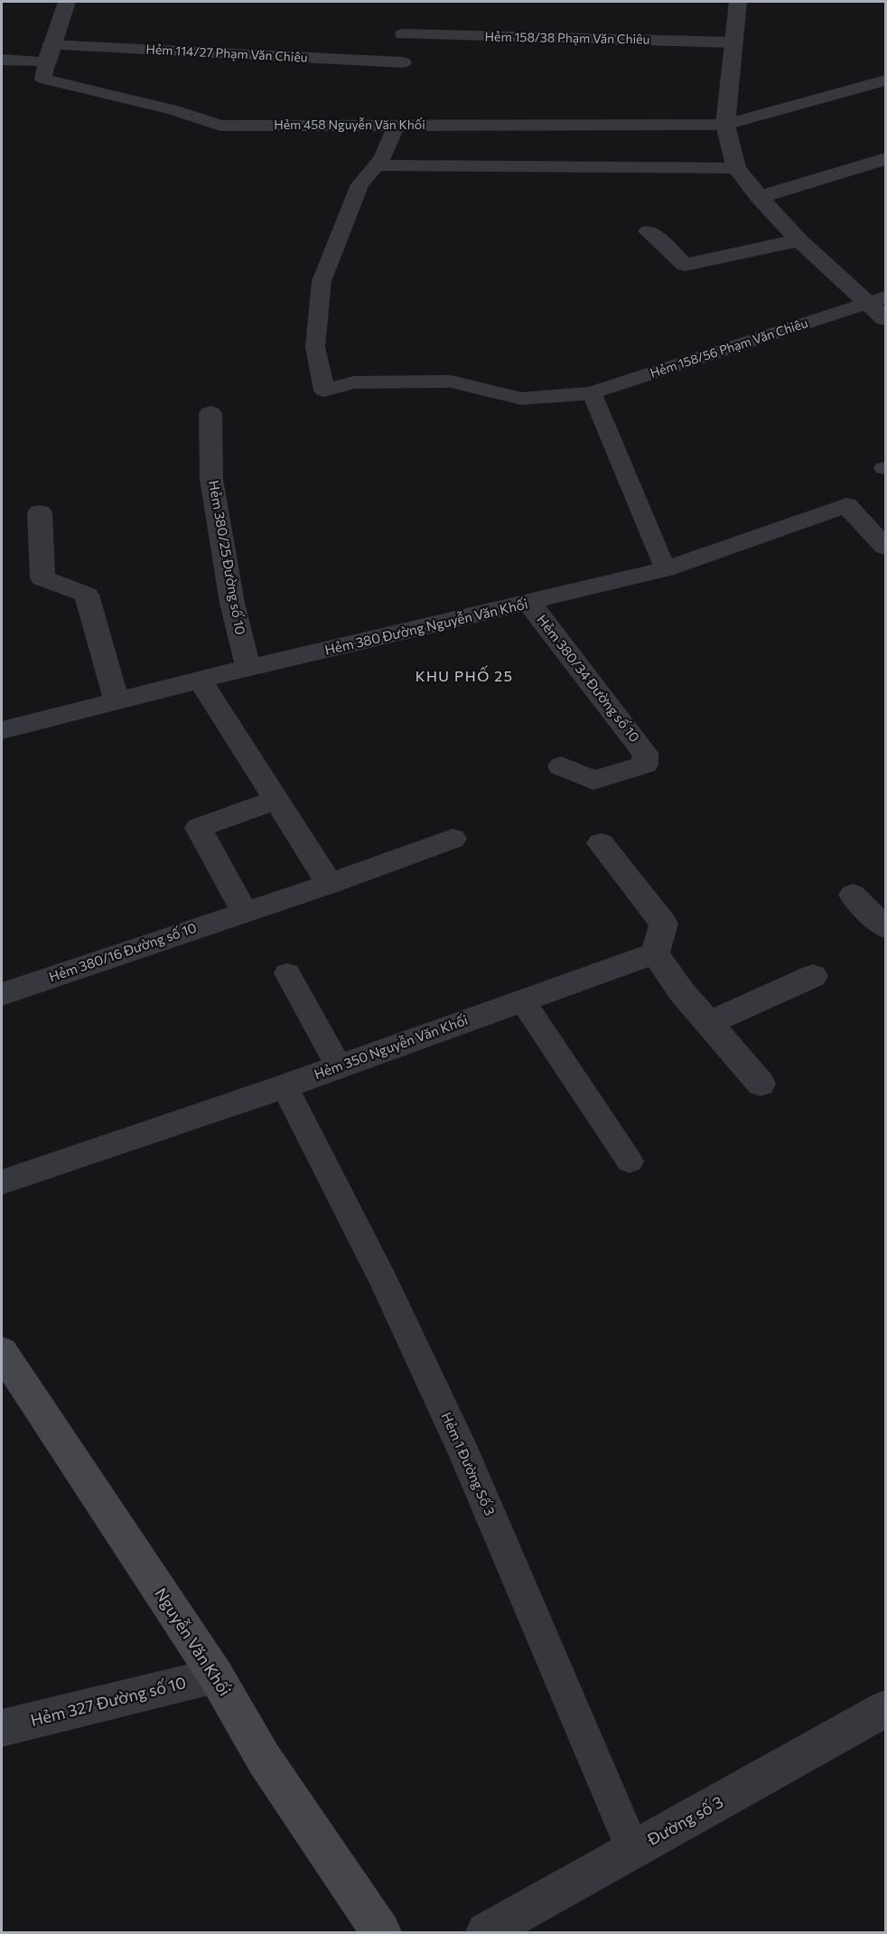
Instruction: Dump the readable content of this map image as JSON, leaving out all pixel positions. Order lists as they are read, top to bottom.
{
  "streets": {
    "street": [
      "Hẻm 380/25 Đường số 10",
      "Hẻm 380 Đường Nguyễn Văn Khối",
      "Hẻm 380/34 Đường số 10",
      "Hẻm 380/16 Đường số 10",
      "Hẻm 350 Nguyễn Văn Khối",
      "Nguyễn Văn Khối",
      "Hẻm 327 Đường số 10",
      "Đường số 3"
    ],
    "lane": [
      "Hẻm 158/38 Phạm Văn Chiêu",
      "Hẻm 114/27 Phạm Văn Chiêu",
      "Hẻm 458 Nguyễn Văn Khối",
      "Hẻm 158/56 Phạm Văn Chiêu",
      "Hẻm 1 Đường Số 3"
    ]
  },
  "crossings": [
    ["Hẻm 114/27 Phạm Văn Chiêu", "Hẻm 458 Nguyễn Văn Khối"],
    ["Hẻm 380/25 Đường số 10", "Hẻm 380 Đường Nguyễn Văn Khối"],
    ["Hẻm 380 Đường Nguyễn Văn Khối", "Hẻm 380/34 Đường số 10"],
    ["Hẻm 350 Nguyễn Văn Khối", "Hẻm 1 Đường Số 3"],
    ["Hẻm 1 Đường Số 3", "Đường số 3"],
    ["Nguyễn Văn Khối", "Hẻm 327 Đường số 10"]
  ],
  "districts": ["KHU PHỐ 25"]
}
